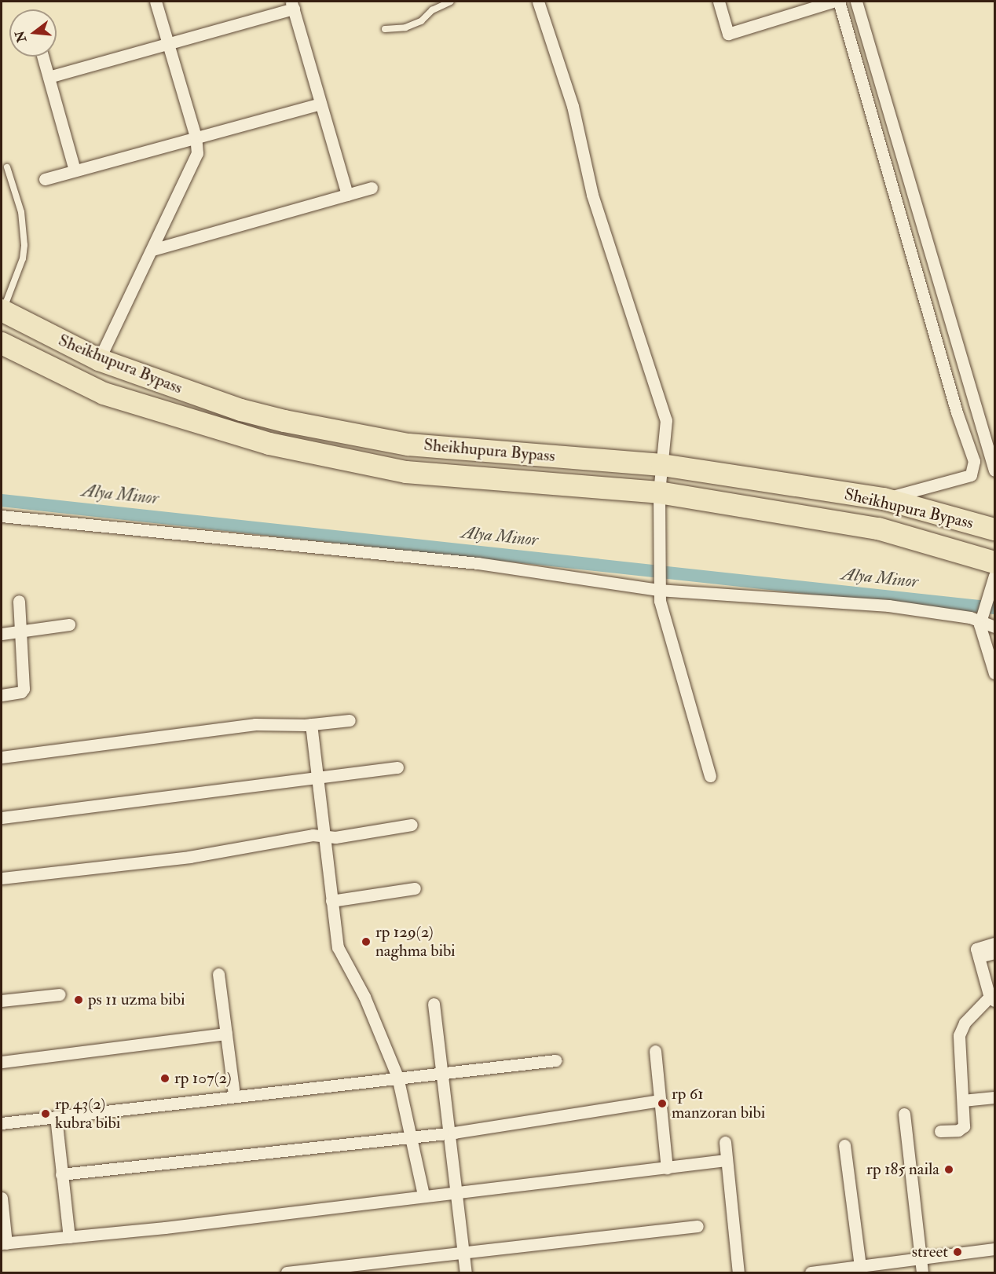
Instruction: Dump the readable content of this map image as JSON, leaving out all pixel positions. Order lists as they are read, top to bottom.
{
  "streets": {
    "highway": ["Sheikhupura Bypass"]
  },
  "water": ["Alya Minor"],
  "places": [
    "rp 129(2) naghma bibi",
    "ps 11 uzma bibi",
    "rp 107(2)",
    "rp 61 manzoran bibi",
    "rp 43(2) kubra bibi",
    "rp 185 naila",
    "street"
  ],
  "north": "left"
}
